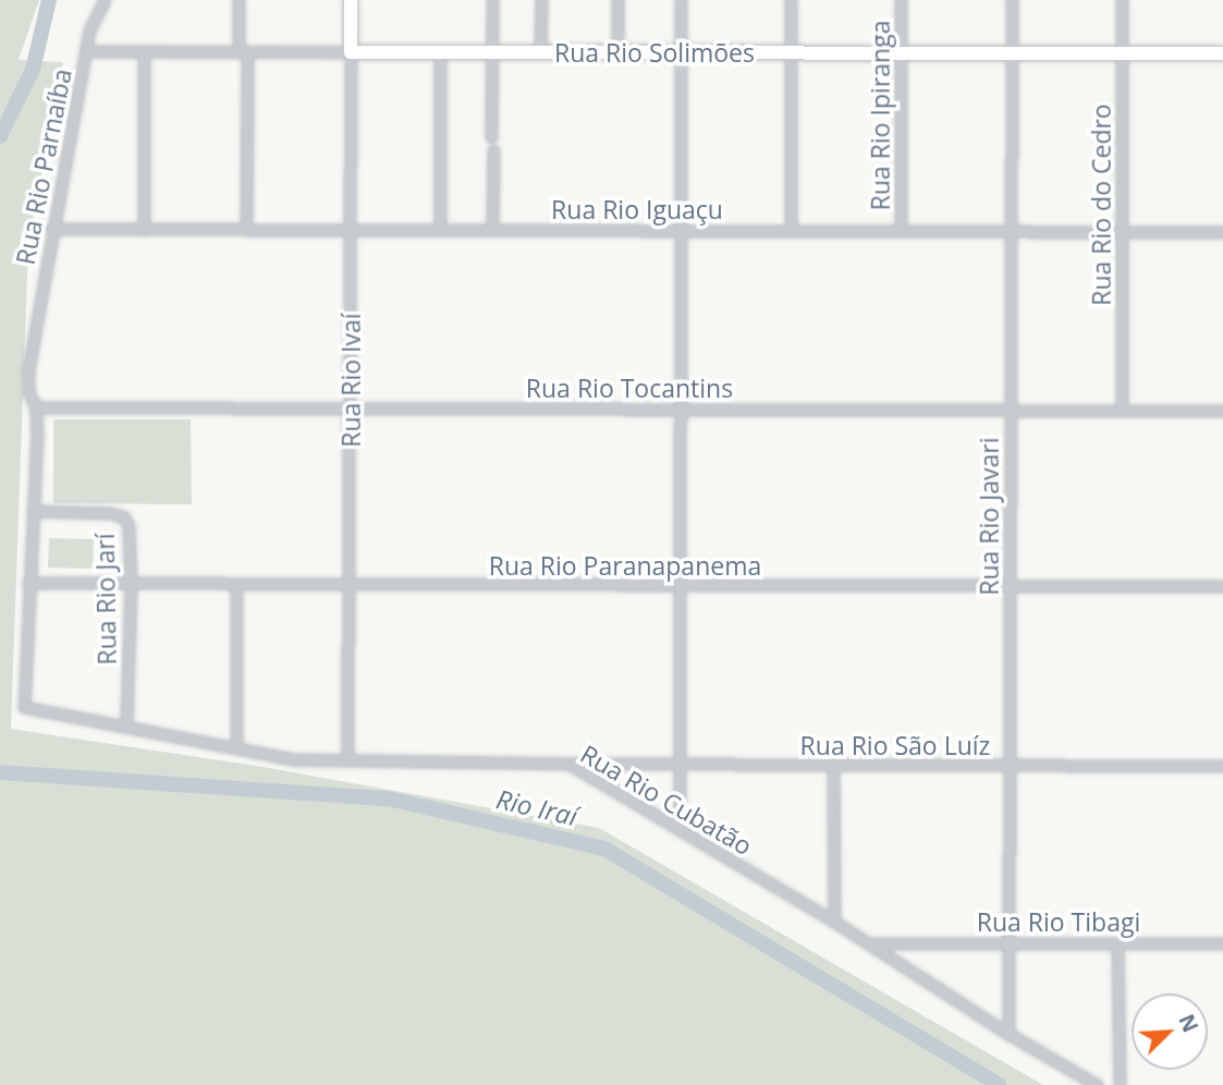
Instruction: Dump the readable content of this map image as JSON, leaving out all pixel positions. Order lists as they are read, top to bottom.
{
  "streets": {
    "street": [
      "Rua Rio Solimões",
      "Rua Rio Ipiranga",
      "Rua Rio Parnaíba",
      "Rua Rio do Cedro",
      "Rua Rio Iguaçu",
      "Rua Rio Ivaí",
      "Rua Rio Tocantins",
      "Rua Rio Javari",
      "Rua Rio Paranapanema",
      "Rua Rio Jarí",
      "Rua Rio São Luíz",
      "Rua Rio Cubatão",
      "Rua Rio Tibagi"
    ]
  },
  "crossings": [
    ["Rua Rio Solimões", "Rua Rio Ipiranga"],
    ["Rua Rio Solimões", "Rua Rio Parnaíba"],
    ["Rua Rio Solimões", "Rua Rio do Cedro"],
    ["Rua Rio Solimões", "Rua Rio Ivaí"],
    ["Rua Rio Solimões", "Rua Rio Javari"],
    ["Rua Rio Ipiranga", "Rua Rio Iguaçu"],
    ["Rua Rio Parnaíba", "Rua Rio Iguaçu"],
    ["Rua Rio Parnaíba", "Rua Rio Tocantins"],
    ["Rua Rio Parnaíba", "Rua Rio Paranapanema"],
    ["Rua Rio Parnaíba", "Rua Rio Jarí"],
    ["Rua Rio Parnaíba", "Rua Rio Cubatão"],
    ["Rua Rio do Cedro", "Rua Rio Iguaçu"],
    ["Rua Rio do Cedro", "Rua Rio Tocantins"],
    ["Rua Rio Iguaçu", "Rua Rio Ivaí"],
    ["Rua Rio Iguaçu", "Rua Rio Javari"],
    ["Rua Rio Ivaí", "Rua Rio Tocantins"],
    ["Rua Rio Ivaí", "Rua Rio Paranapanema"],
    ["Rua Rio Ivaí", "Rua Rio Cubatão"],
    ["Rua Rio Tocantins", "Rua Rio Javari"],
    ["Rua Rio Javari", "Rua Rio Paranapanema"],
    ["Rua Rio Javari", "Rua Rio São Luíz"],
    ["Rua Rio Javari", "Rua Rio Cubatão"],
    ["Rua Rio Javari", "Rua Rio Tibagi"],
    ["Rua Rio Paranapanema", "Rua Rio Jarí"],
    ["Rua Rio Jarí", "Rua Rio Cubatão"],
    ["Rua Rio São Luíz", "Rua Rio Cubatão"],
    ["Rua Rio Cubatão", "Rua Rio Tibagi"]
  ],
  "water": ["Rio Iraí"],
  "north": "top right"
}
